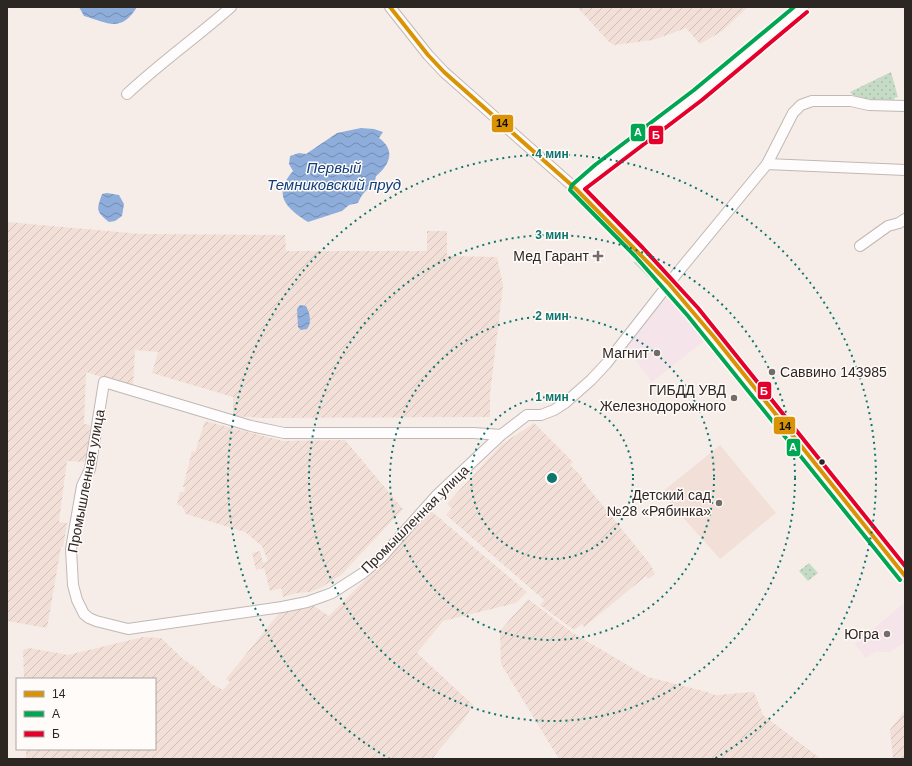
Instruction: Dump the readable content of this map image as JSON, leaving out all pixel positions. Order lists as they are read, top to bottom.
{
  "streets": {
    "street": ["Промышленная улица"]
  },
  "water": ["Первый Темниковский пруд"],
  "places": {
    "health": ["Мед Гарант"],
    "other": [
      "Магнит",
      "Саввино 143985",
      "ГИБДД УВД Железнодорожного",
      "Детский сад №28 «Рябинка»",
      "Югра"
    ]
  },
  "lines": ["transit line 14", "transit line А", "transit line Б"],
  "legend": ["14", "А", "Б"],
  "rings": [
    "4 мин",
    "3 мин",
    "2 мин",
    "1 мин"
  ]
}
